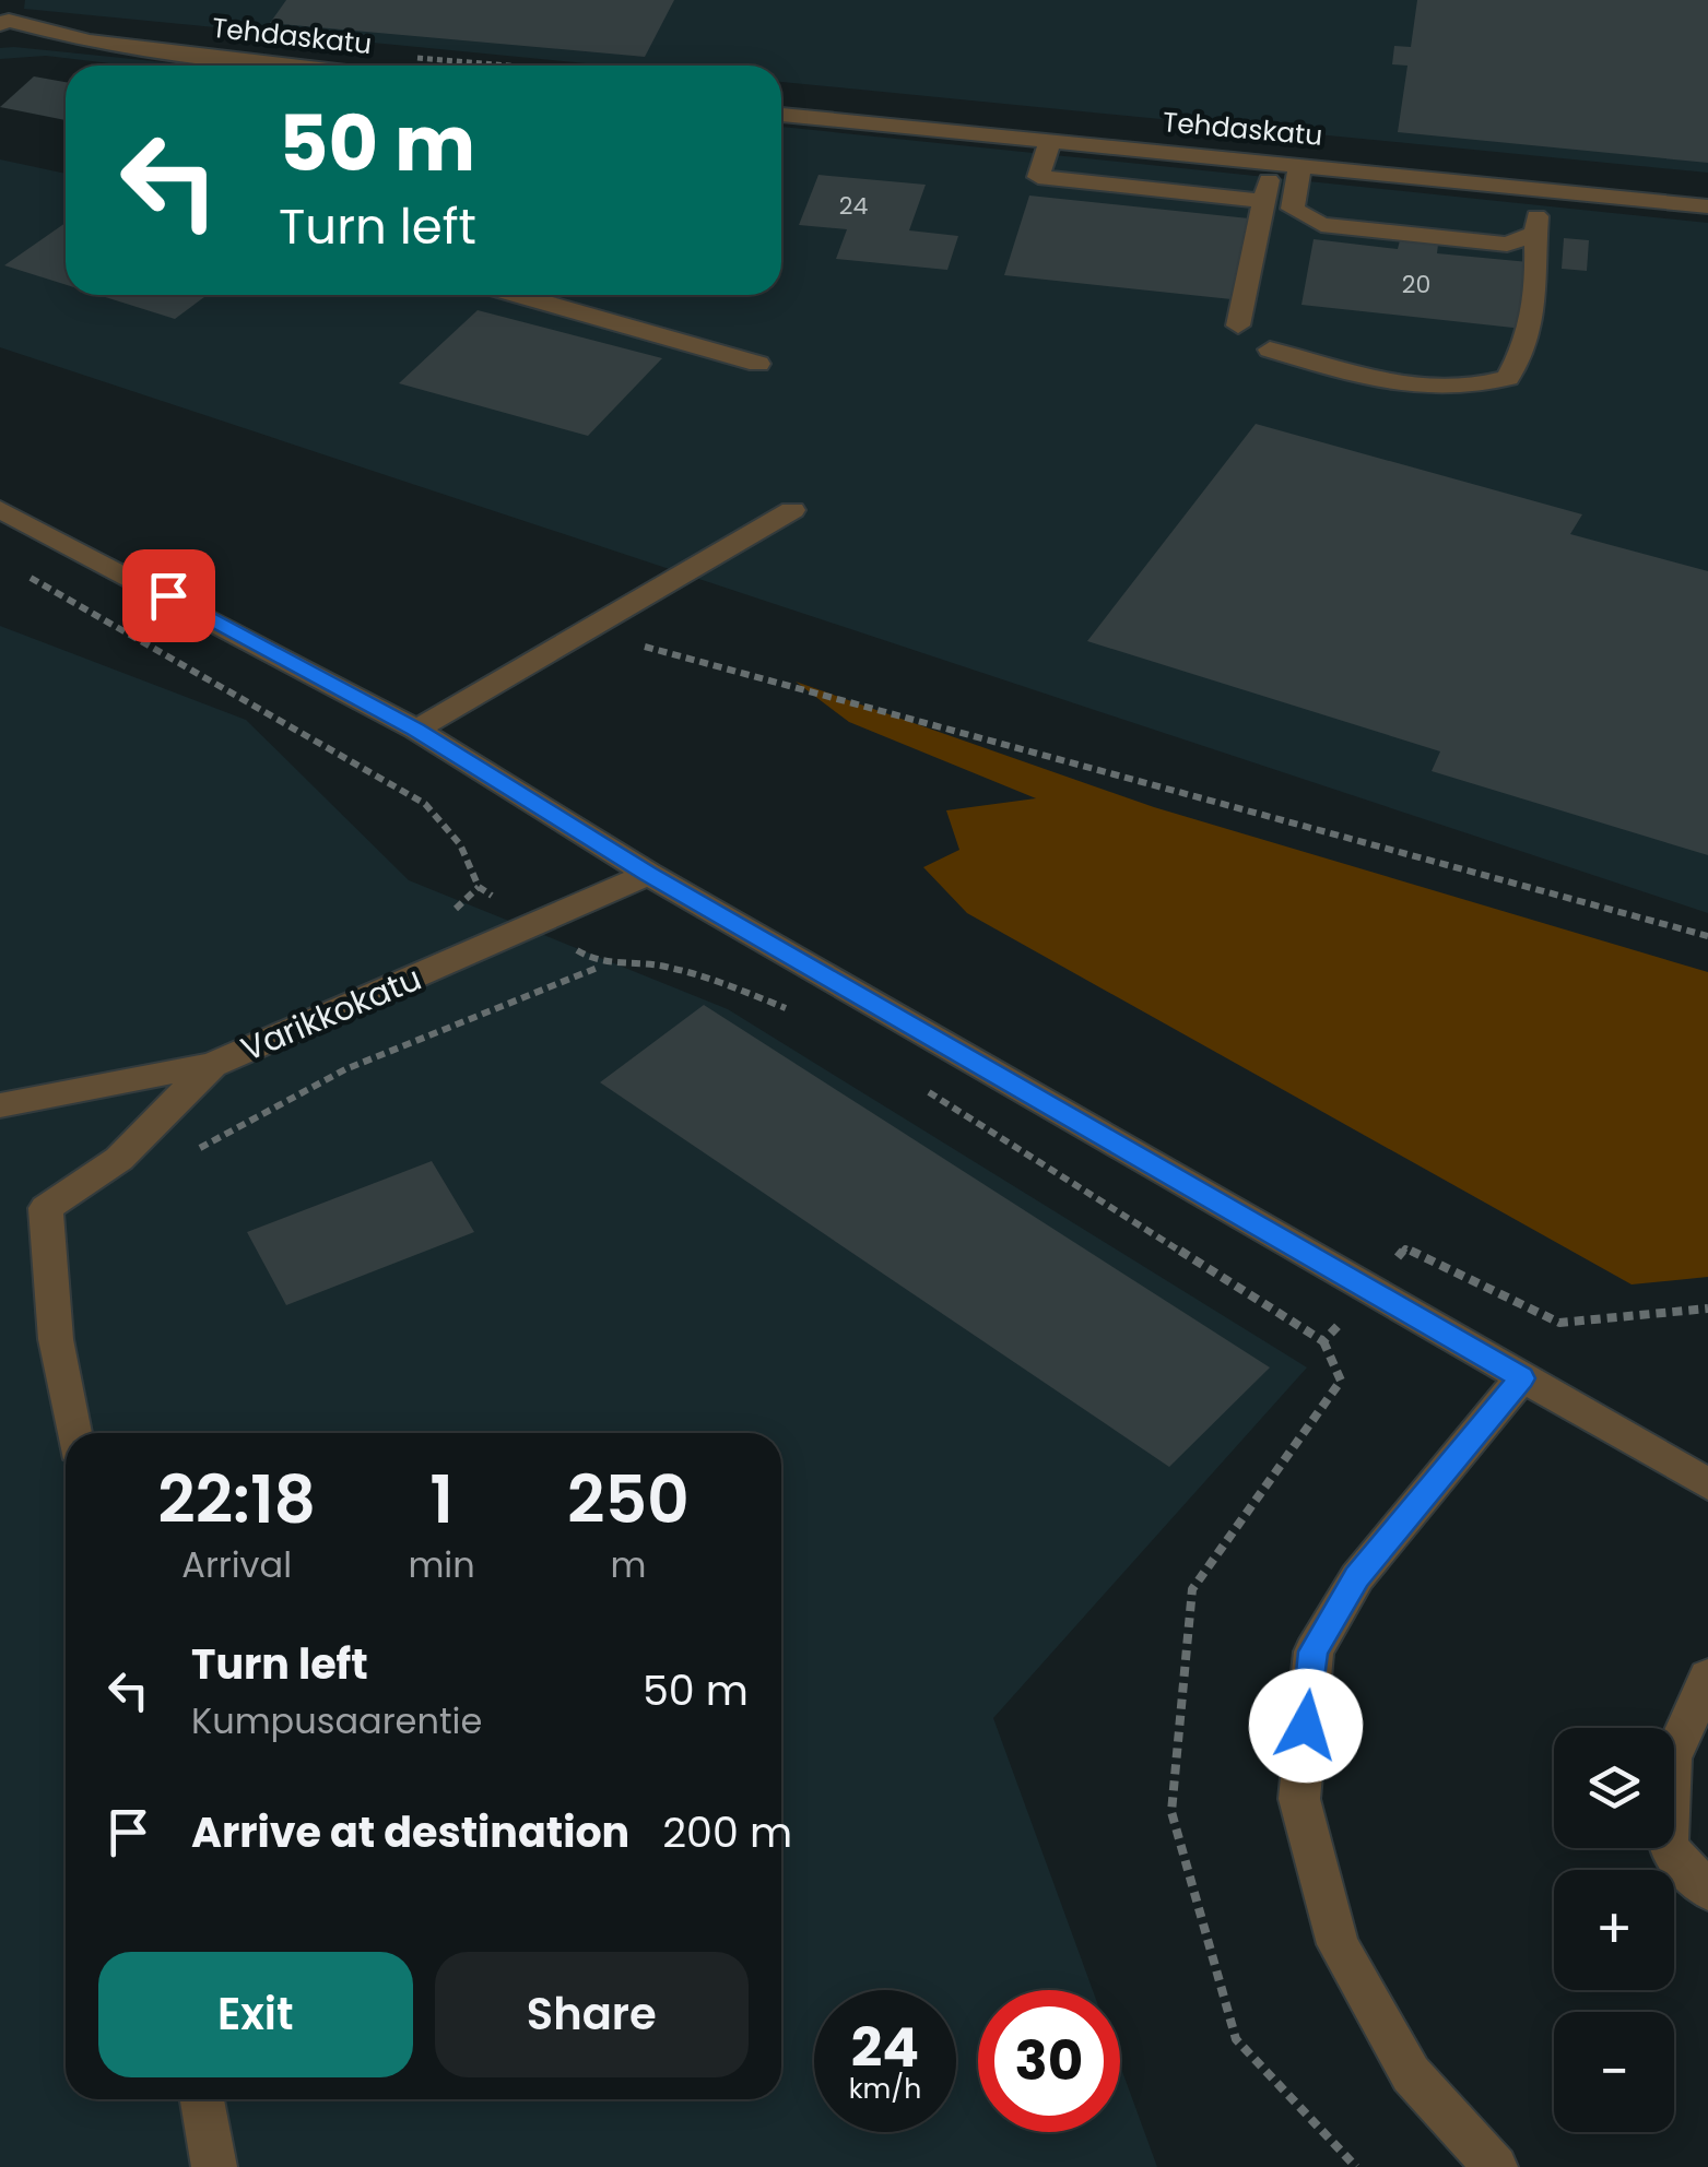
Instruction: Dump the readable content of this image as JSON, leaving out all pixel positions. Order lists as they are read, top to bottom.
{
  "streets": {
    "street": ["Tehdaskatu", "Varikkokatu"]
  },
  "house_numbers": ["24", "20"],
  "page": {
    "turn": ["50 m", "Turn left"],
    "eta": [
      "22:18",
      "Arrival",
      "1",
      "min",
      "250",
      "m"
    ],
    "list": [
      {
        "name": "Turn left",
        "note": "Kumpusaarentie",
        "value": "50 m"
      },
      {
        "name": "Arrive at destination",
        "value": "200 m"
      }
    ],
    "map_buttons": ["+", "−"],
    "buttons": ["Exit", "Share"],
    "speed": "24 km/h",
    "limit": "30"
  }
}
